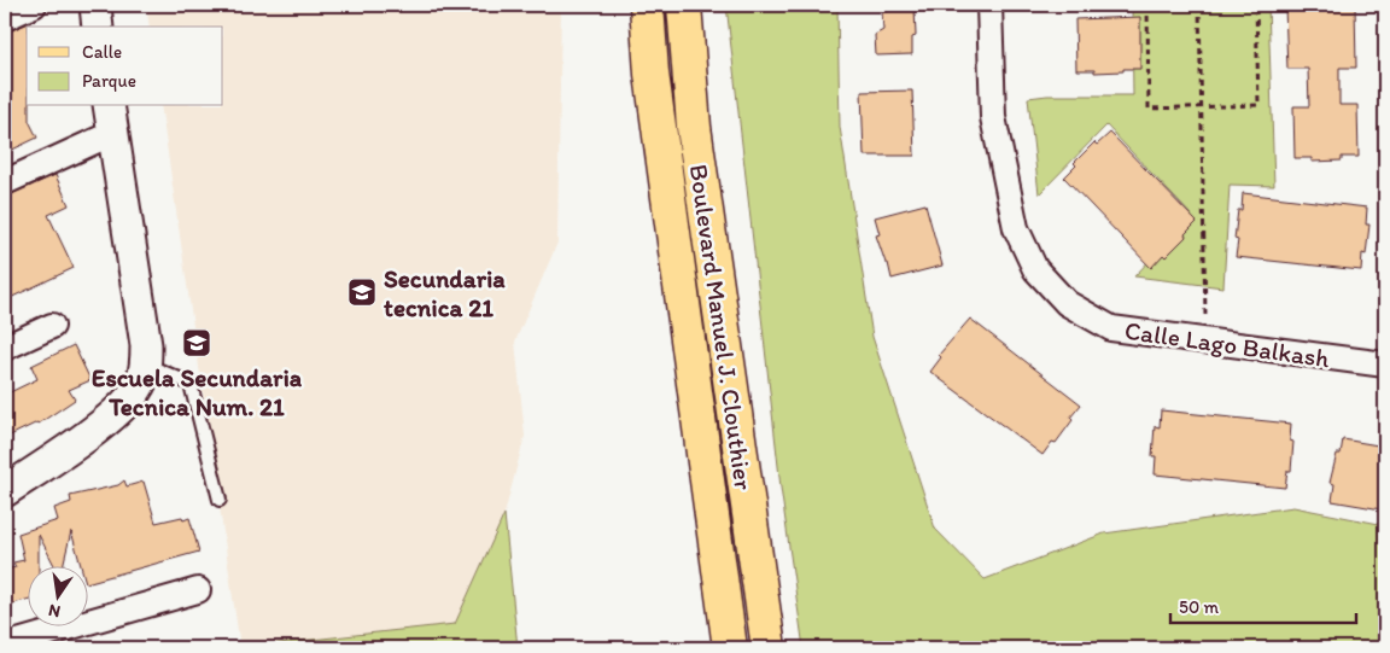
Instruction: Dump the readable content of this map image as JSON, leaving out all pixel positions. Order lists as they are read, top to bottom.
{
  "streets": {
    "main road": ["Boulevard Manuel J. Clouthier"],
    "street": ["Calle Lago Balkash"]
  },
  "places": {
    "school or university": ["Secundaria tecnica 21", "Escuela Secundaria Tecnica Num. 21"]
  },
  "legend": ["Calle", "Parque"],
  "scale_bar": "50 m",
  "north": "bottom"
}
